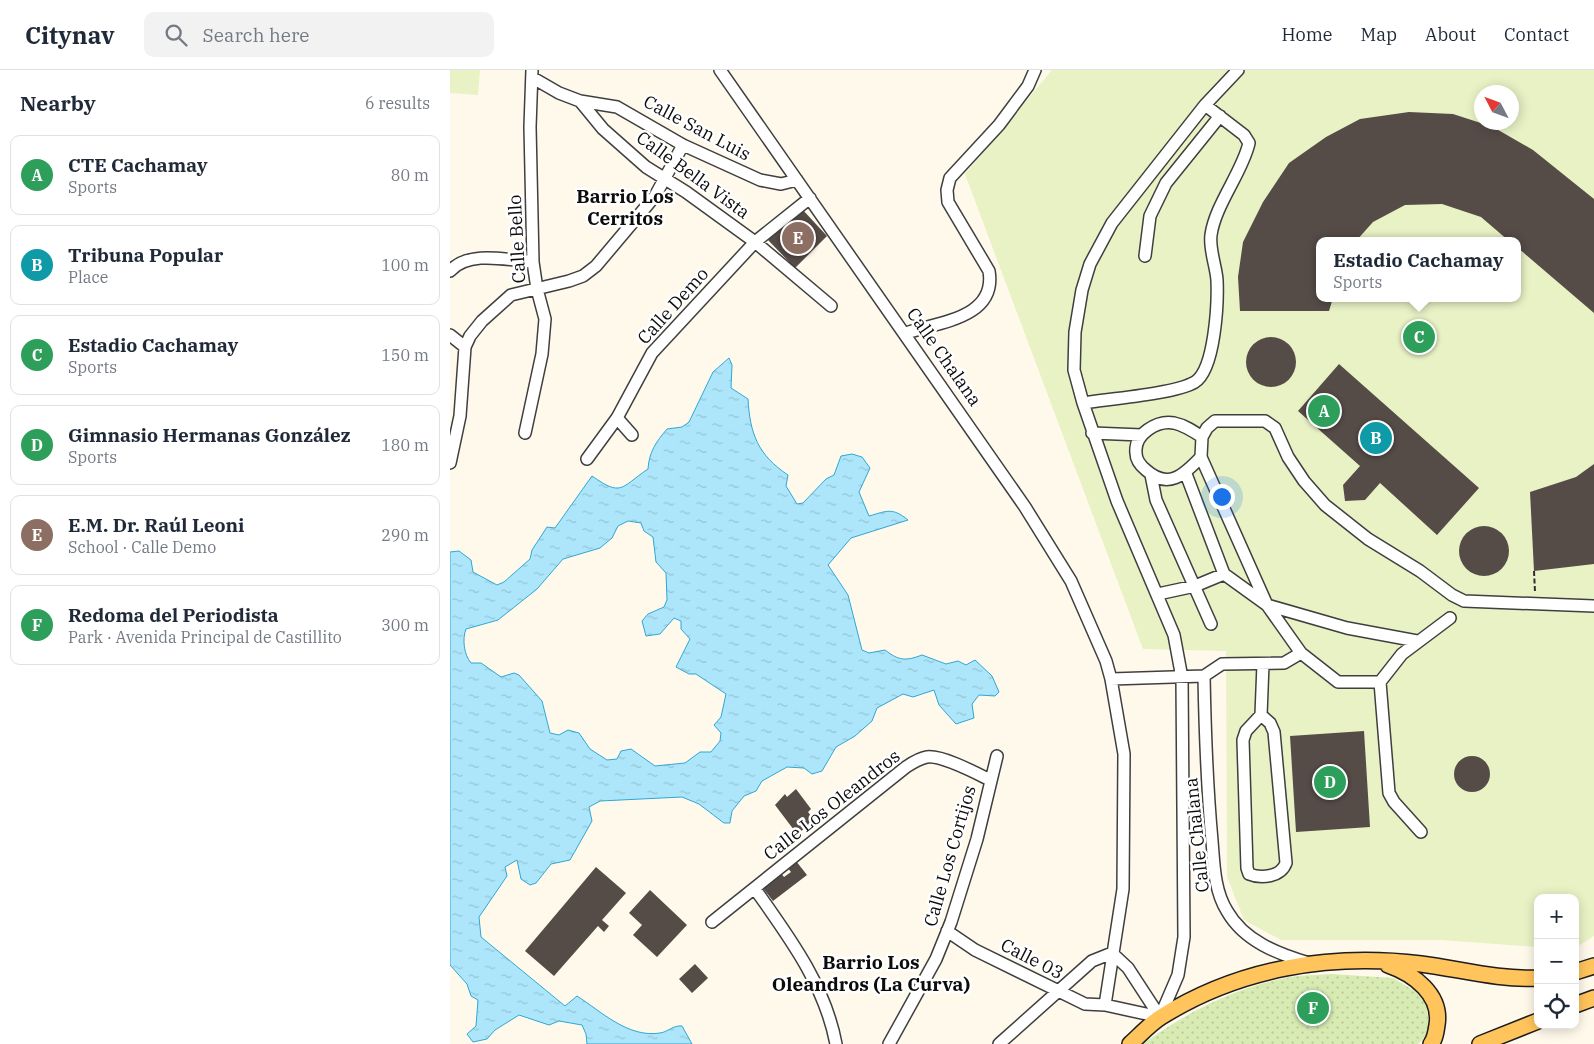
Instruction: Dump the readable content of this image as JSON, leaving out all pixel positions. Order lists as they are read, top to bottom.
{
  "streets": {
    "street": [
      "Calle San Luis",
      "Calle Bella Vista",
      "Calle Bello",
      "Calle Demo",
      "Calle Chalana",
      "Calle Los Oleandros",
      "Calle Los Cortijos",
      "Calle 03"
    ]
  },
  "crossings": [
    ["Calle San Luis", "Calle Bella Vista"],
    ["Calle San Luis", "Calle Chalana"],
    ["Calle Bella Vista", "Calle Bello"],
    ["Calle Bella Vista", "Calle Demo"],
    ["Calle Demo", "Calle Chalana"],
    ["Calle Chalana", "Calle 03"],
    ["Calle Los Oleandros", "Calle Los Cortijos"],
    ["Calle Los Cortijos", "Calle 03"]
  ],
  "districts": ["Barrio Los Cerritos", "Barrio Los Oleandros (La Curva)"],
  "north": "top left",
  "page": {
    "header": "Citynav",
    "search": "Search here",
    "nav": [
      "Home",
      "Map",
      "About",
      "Contact"
    ],
    "heading": ["Nearby", "6 results"],
    "list": [
      {
        "mark": "A",
        "name": "CTE Cachamay",
        "note": "Sports",
        "value": "80 m"
      },
      {
        "mark": "B",
        "name": "Tribuna Popular",
        "note": "Place",
        "value": "100 m"
      },
      {
        "mark": "C",
        "name": "Estadio Cachamay",
        "note": "Sports",
        "value": "150 m"
      },
      {
        "mark": "D",
        "name": "Gimnasio Hermanas González",
        "note": "Sports",
        "value": "180 m"
      },
      {
        "mark": "E",
        "name": "E.M. Dr. Raúl Leoni",
        "note": "School · Calle Demo",
        "value": "290 m"
      },
      {
        "mark": "F",
        "name": "Redoma del Periodista",
        "note": "Park · Avenida Principal de Castillito",
        "value": "300 m"
      }
    ],
    "pins": [
      "E",
      "C",
      "A",
      "B",
      "D",
      "F"
    ],
    "popup": ["Estadio Cachamay", "Sports"],
    "map_buttons": ["+", "−"]
  }
}
